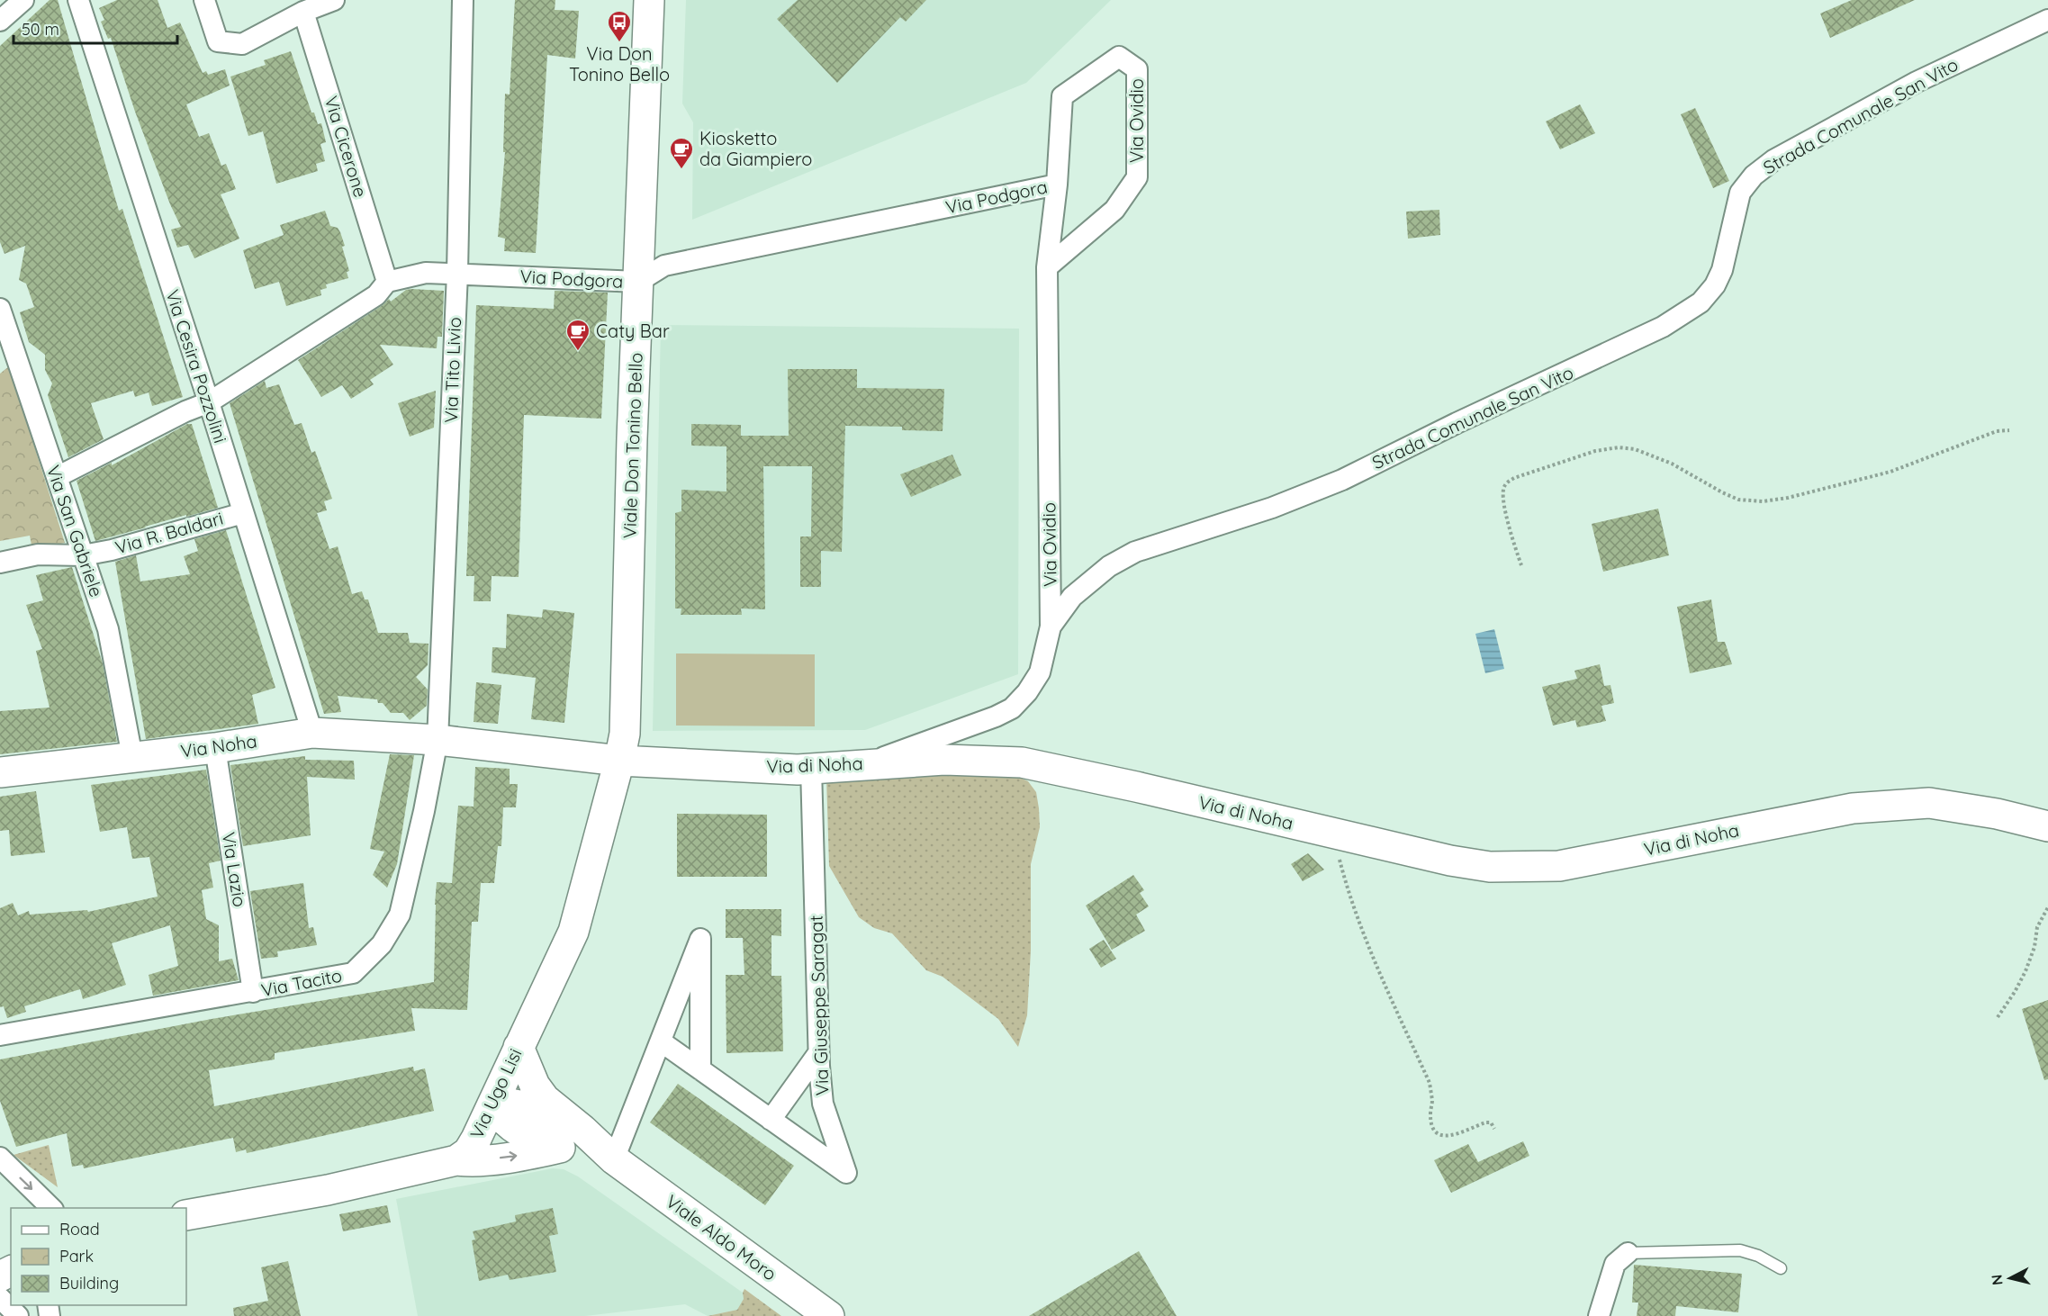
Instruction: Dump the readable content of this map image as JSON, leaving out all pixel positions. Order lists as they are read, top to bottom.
{
  "streets": {
    "main road": [
      "Viale Don Tonino Bello",
      "Via Noha",
      "Via di Noha",
      "Via Ugo Lisi",
      "Viale Aldo Moro"
    ],
    "street": [
      "Strada Comunale San Vito",
      "Via Ovidio",
      "Via Cicerone",
      "Via Podgora",
      "Via Cesira Pozzolini",
      "Via Tito Livio",
      "Via San Gabriele",
      "Via R. Baldari",
      "Via Lazio",
      "Via Tacito",
      "Via Giuseppe Saragat"
    ]
  },
  "crossings": [
    ["Strada Comunale San Vito", "Via Ovidio"],
    ["Strada Comunale San Vito", "Via di Noha"],
    ["Via Ovidio", "Via Podgora"],
    ["Via Cicerone", "Via Podgora"],
    ["Via Podgora", "Via Tito Livio"],
    ["Via Podgora", "Viale Don Tonino Bello"],
    ["Via Cesira Pozzolini", "Via R. Baldari"],
    ["Via Cesira Pozzolini", "Via Noha"],
    ["Via Tito Livio", "Via Noha"],
    ["Via Tito Livio", "Via di Noha"],
    ["Via Tito Livio", "Via Tacito"],
    ["Viale Don Tonino Bello", "Via di Noha"],
    ["Viale Don Tonino Bello", "Via Ugo Lisi"],
    ["Via San Gabriele", "Via R. Baldari"],
    ["Via San Gabriele", "Via Noha"],
    ["Via Noha", "Via di Noha"],
    ["Via Noha", "Via Lazio"],
    ["Via Noha", "Via Tacito"],
    ["Via di Noha", "Via Tacito"],
    ["Via di Noha", "Via Giuseppe Saragat"],
    ["Via di Noha", "Via Ugo Lisi"],
    ["Via Lazio", "Via Tacito"],
    ["Via Ugo Lisi", "Viale Aldo Moro"]
  ],
  "places": {
    "bus stop": ["Via Don Tonino Bello"],
    "cafe": ["Kiosketto da Giampiero", "Caty Bar"]
  },
  "legend": ["Road", "Park", "Building"],
  "scale_bar": "50 m",
  "north": "left"
}
